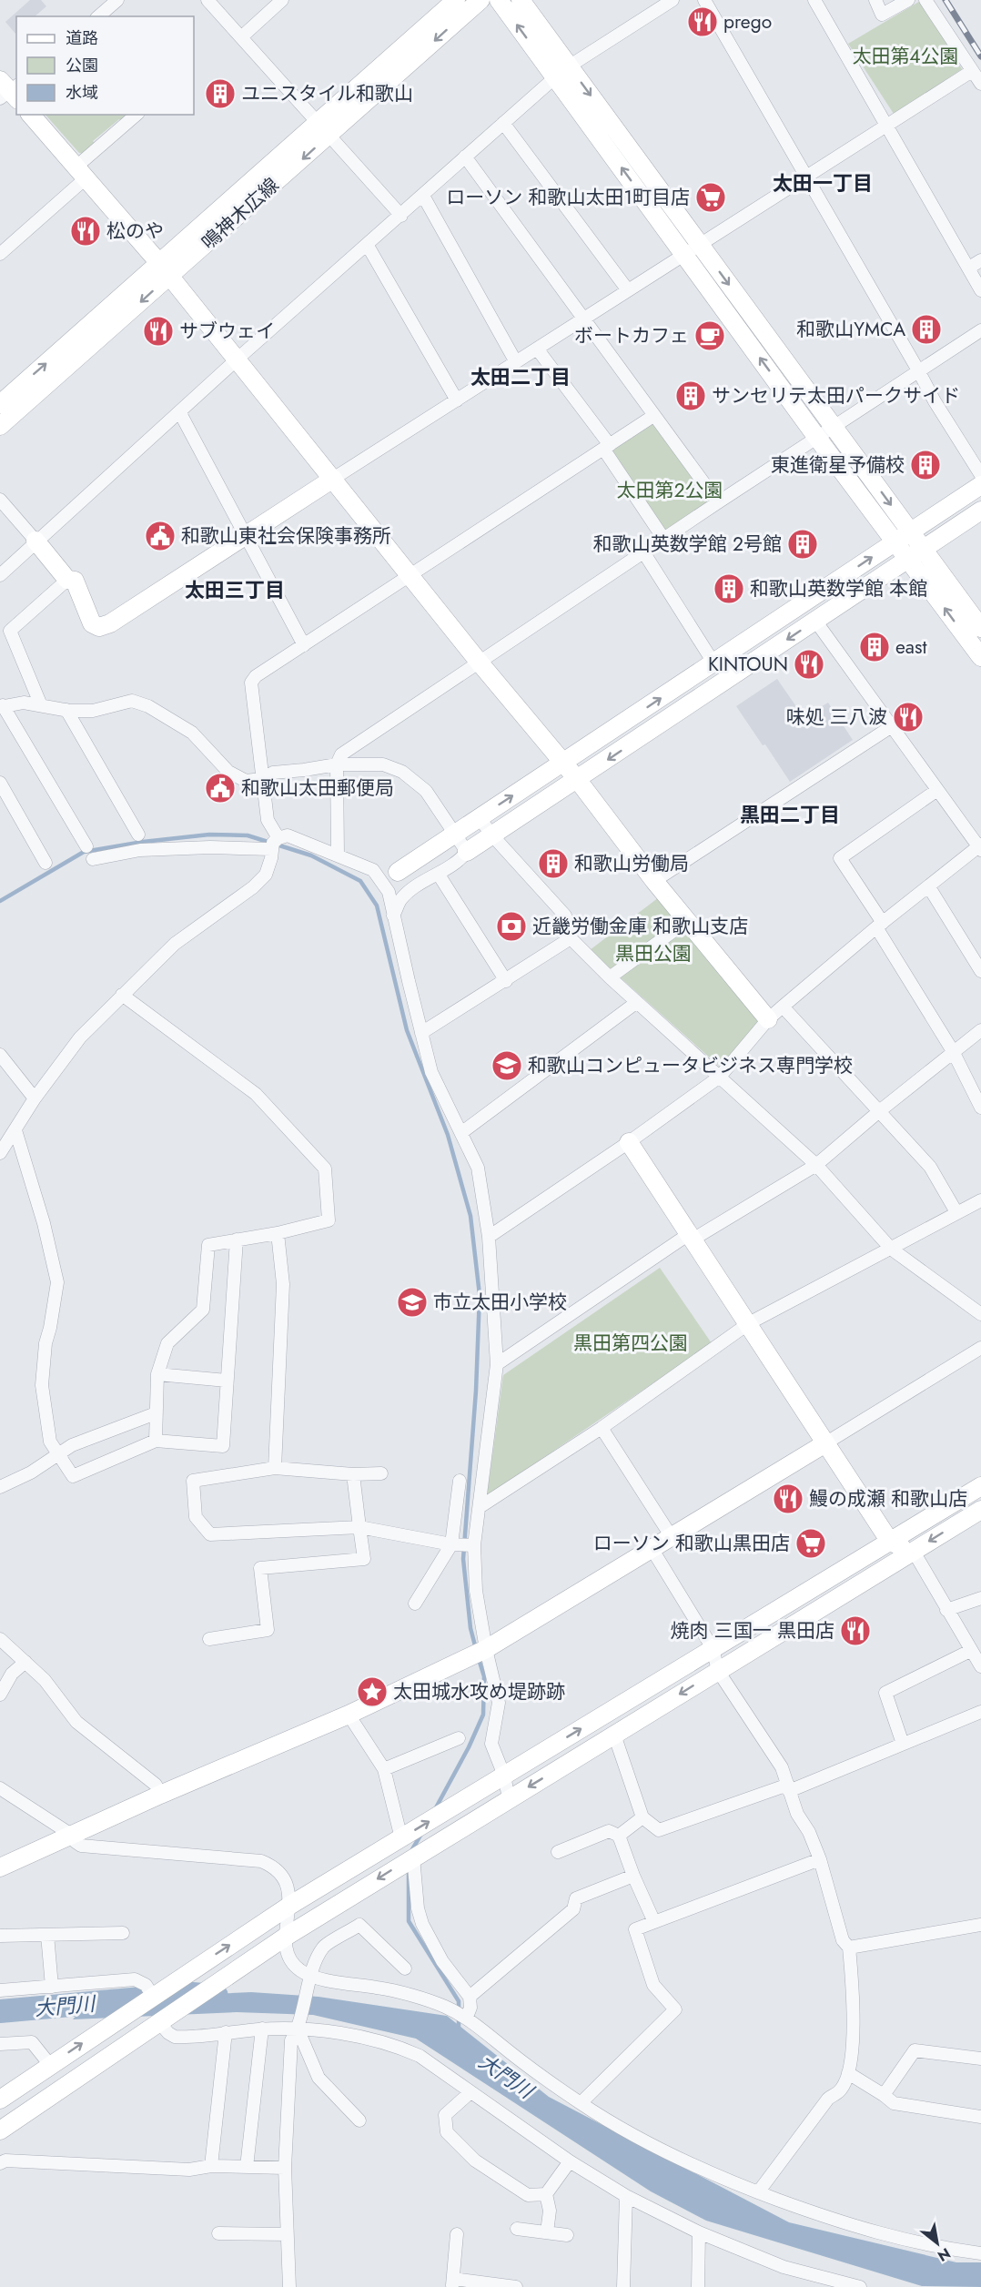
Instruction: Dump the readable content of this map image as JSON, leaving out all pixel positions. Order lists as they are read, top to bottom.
{
  "streets": {
    "street": ["鳴神木広線"]
  },
  "districts": [
    "太田一丁目",
    "太田二丁目",
    "太田三丁目",
    "黒田二丁目"
  ],
  "water": ["大門川"],
  "parks": [
    "太田第４公園",
    "太田第２公園",
    "黒田公園",
    "黒田第四公園"
  ],
  "places": {
    "restaurant": [
      "prego",
      "松のや",
      "サブウェイ",
      "KINTOUN",
      "味処 三八波",
      "鰻の成瀬 和歌山店",
      "焼肉 三国一 黒田店"
    ],
    "building": [
      "ユニスタイル和歌山",
      "和歌山YMCA",
      "サンセリテ太田パークサイド",
      "東進衛星予備校",
      "和歌山英数学館 2号館",
      "和歌山英数学館 本館",
      "east",
      "和歌山労働局"
    ],
    "supermarket": ["ローソン 和歌山太田1町目店", "ローソン 和歌山黒田店"],
    "cafe": ["ボートカフェ"],
    "public building": ["和歌山東社会保険事務所", "和歌山太田郵便局"],
    "bank": ["近畿労働金庫 和歌山支店"],
    "school or university": ["和歌山コンピュータビジネス専門学校", "市立太田小学校"],
    "place": ["太田城水攻め堤跡跡"]
  },
  "legend": ["道路", "公園", "水域"],
  "north": "bottom right"
}
